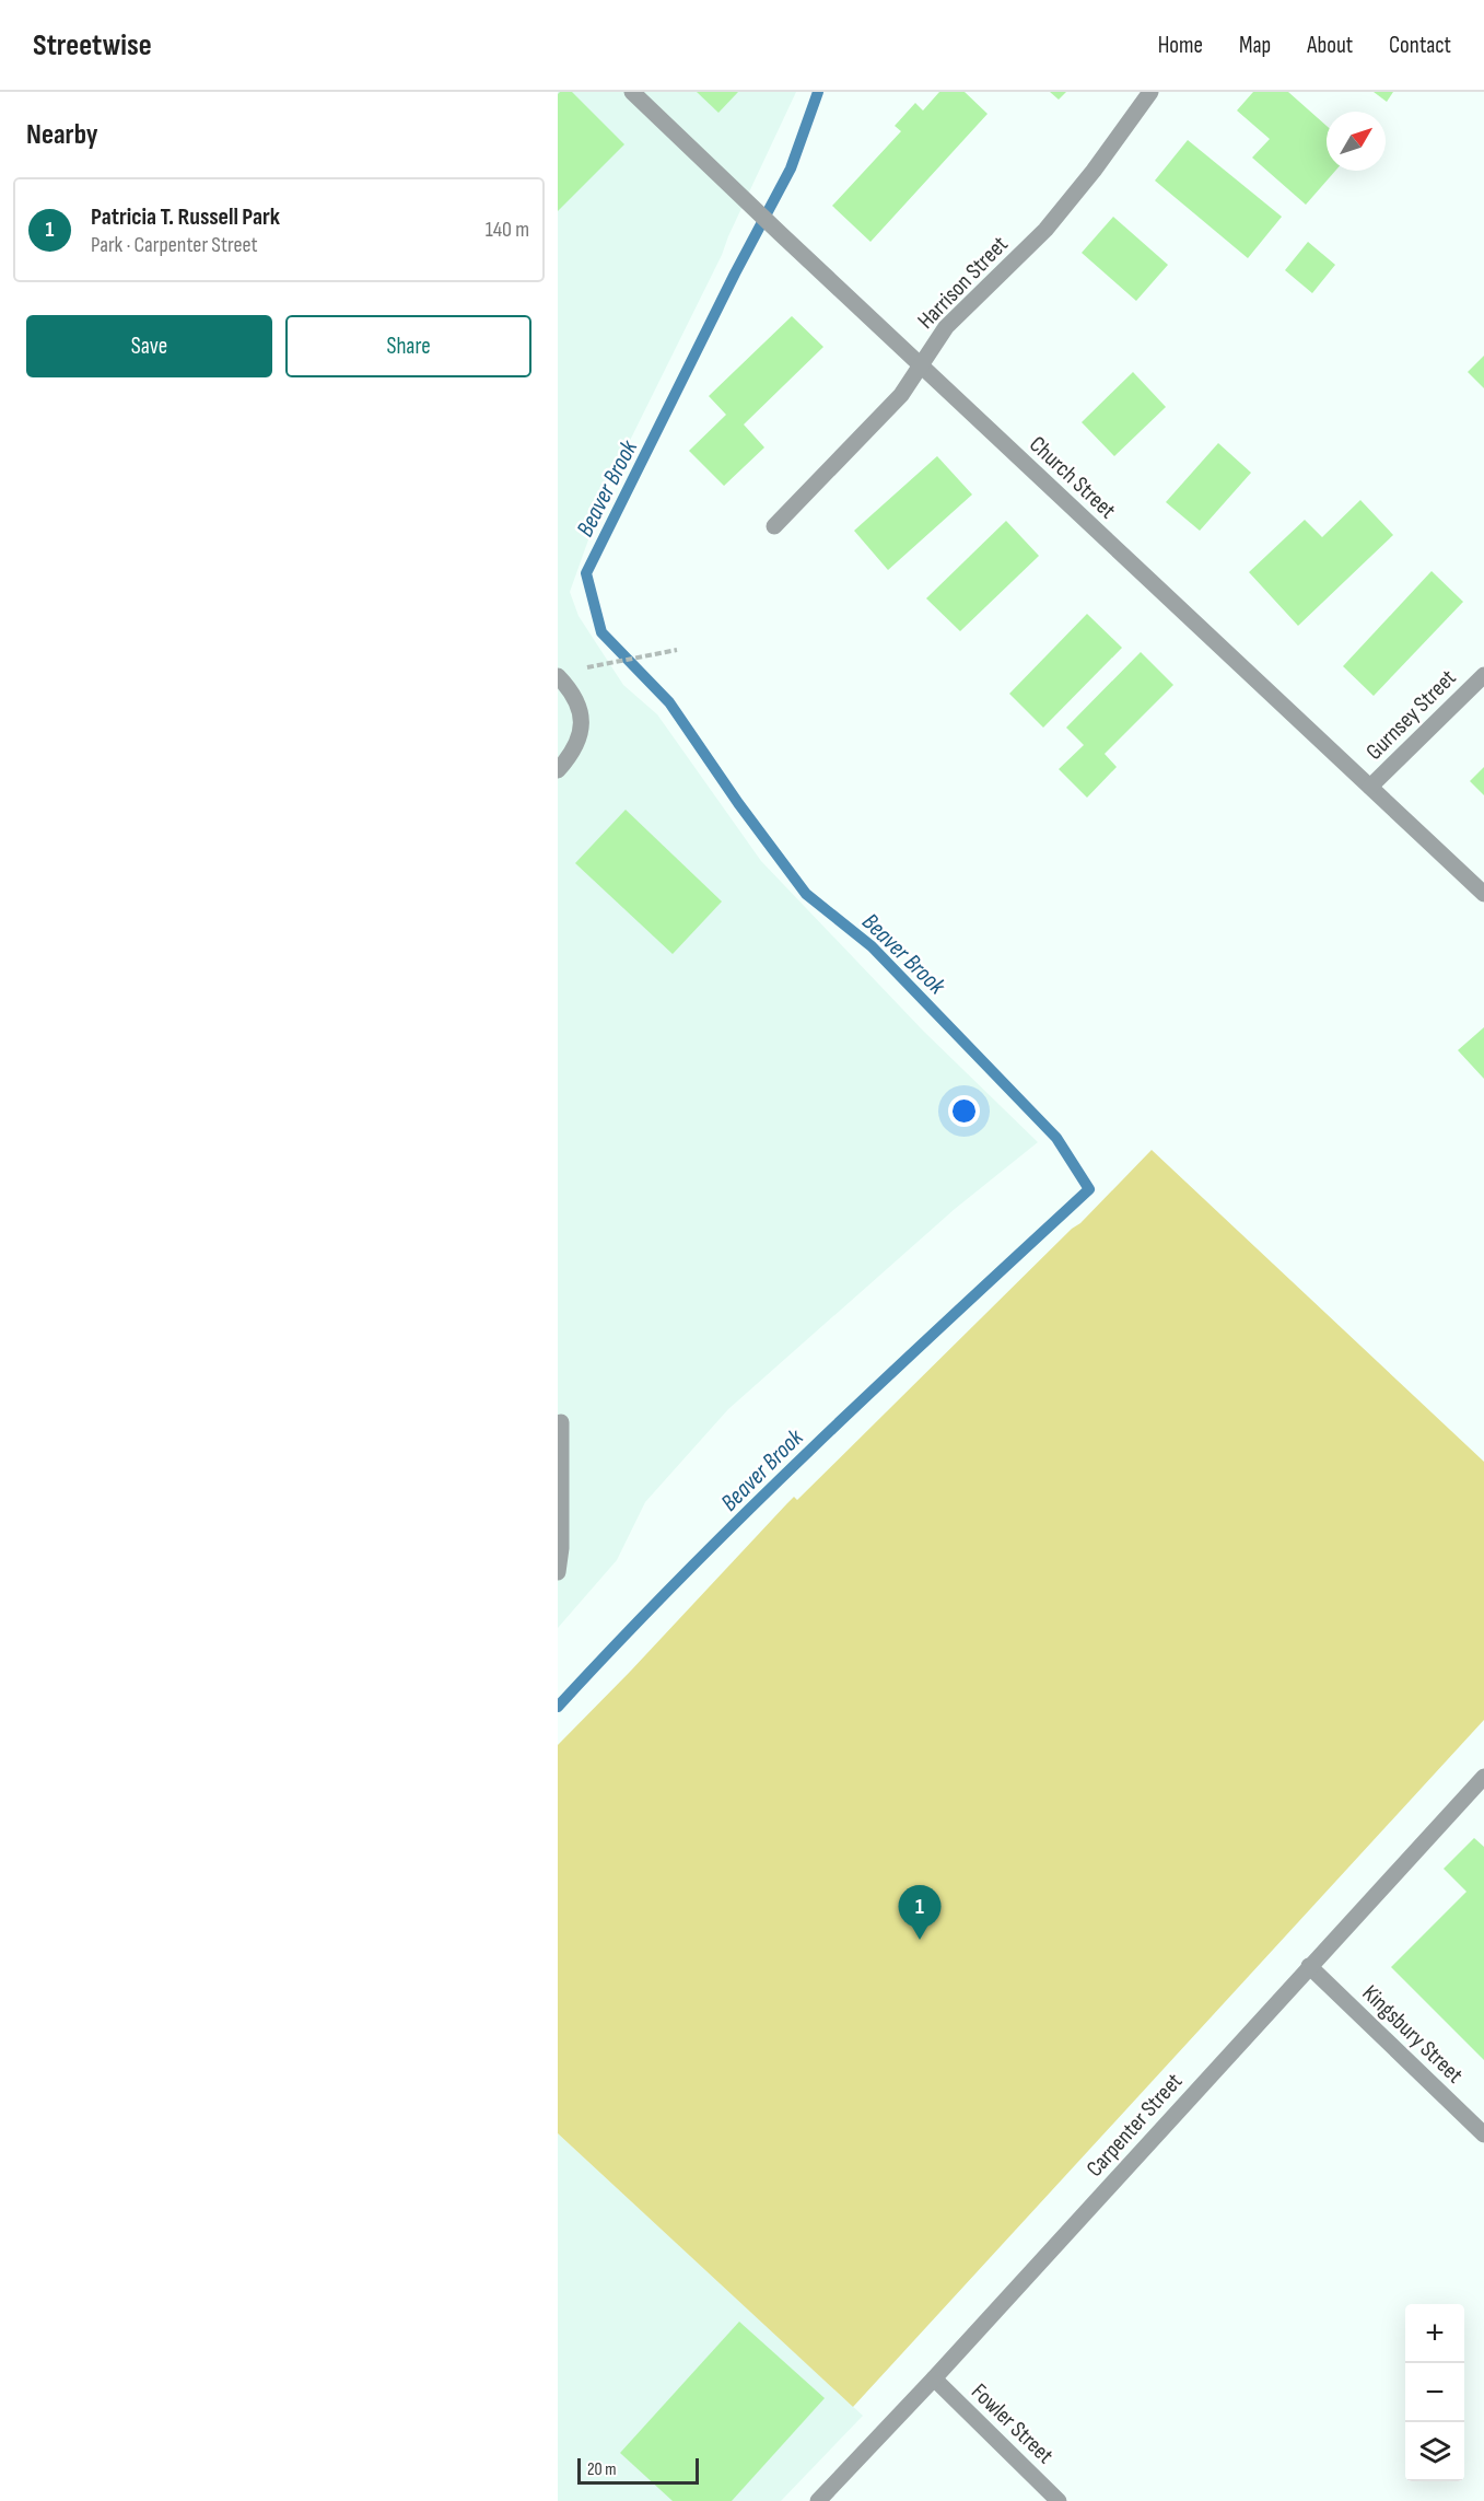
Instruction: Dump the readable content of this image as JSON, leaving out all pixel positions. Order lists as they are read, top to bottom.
{
  "streets": {
    "street": [
      "Harrison Street",
      "Church Street",
      "Gurnsey Street",
      "Kingsbury Street",
      "Carpenter Street",
      "Fowler Street"
    ]
  },
  "crossings": [
    ["Harrison Street", "Church Street"],
    ["Church Street", "Gurnsey Street"],
    ["Kingsbury Street", "Carpenter Street"],
    ["Carpenter Street", "Fowler Street"]
  ],
  "water": ["Beaver Brook"],
  "scale_bar": "20 m",
  "north": "top right",
  "page": {
    "header": "Streetwise",
    "nav": [
      "Home",
      "Map",
      "About",
      "Contact"
    ],
    "heading": "Nearby",
    "list": [
      {
        "mark": "1",
        "name": "Patricia T. Russell Park",
        "note": "Park · Carpenter Street",
        "value": "140 m"
      }
    ],
    "buttons": ["Save", "Share"],
    "pins": "1",
    "map_buttons": ["+", "−"],
    "scale": "20 m"
  }
}
